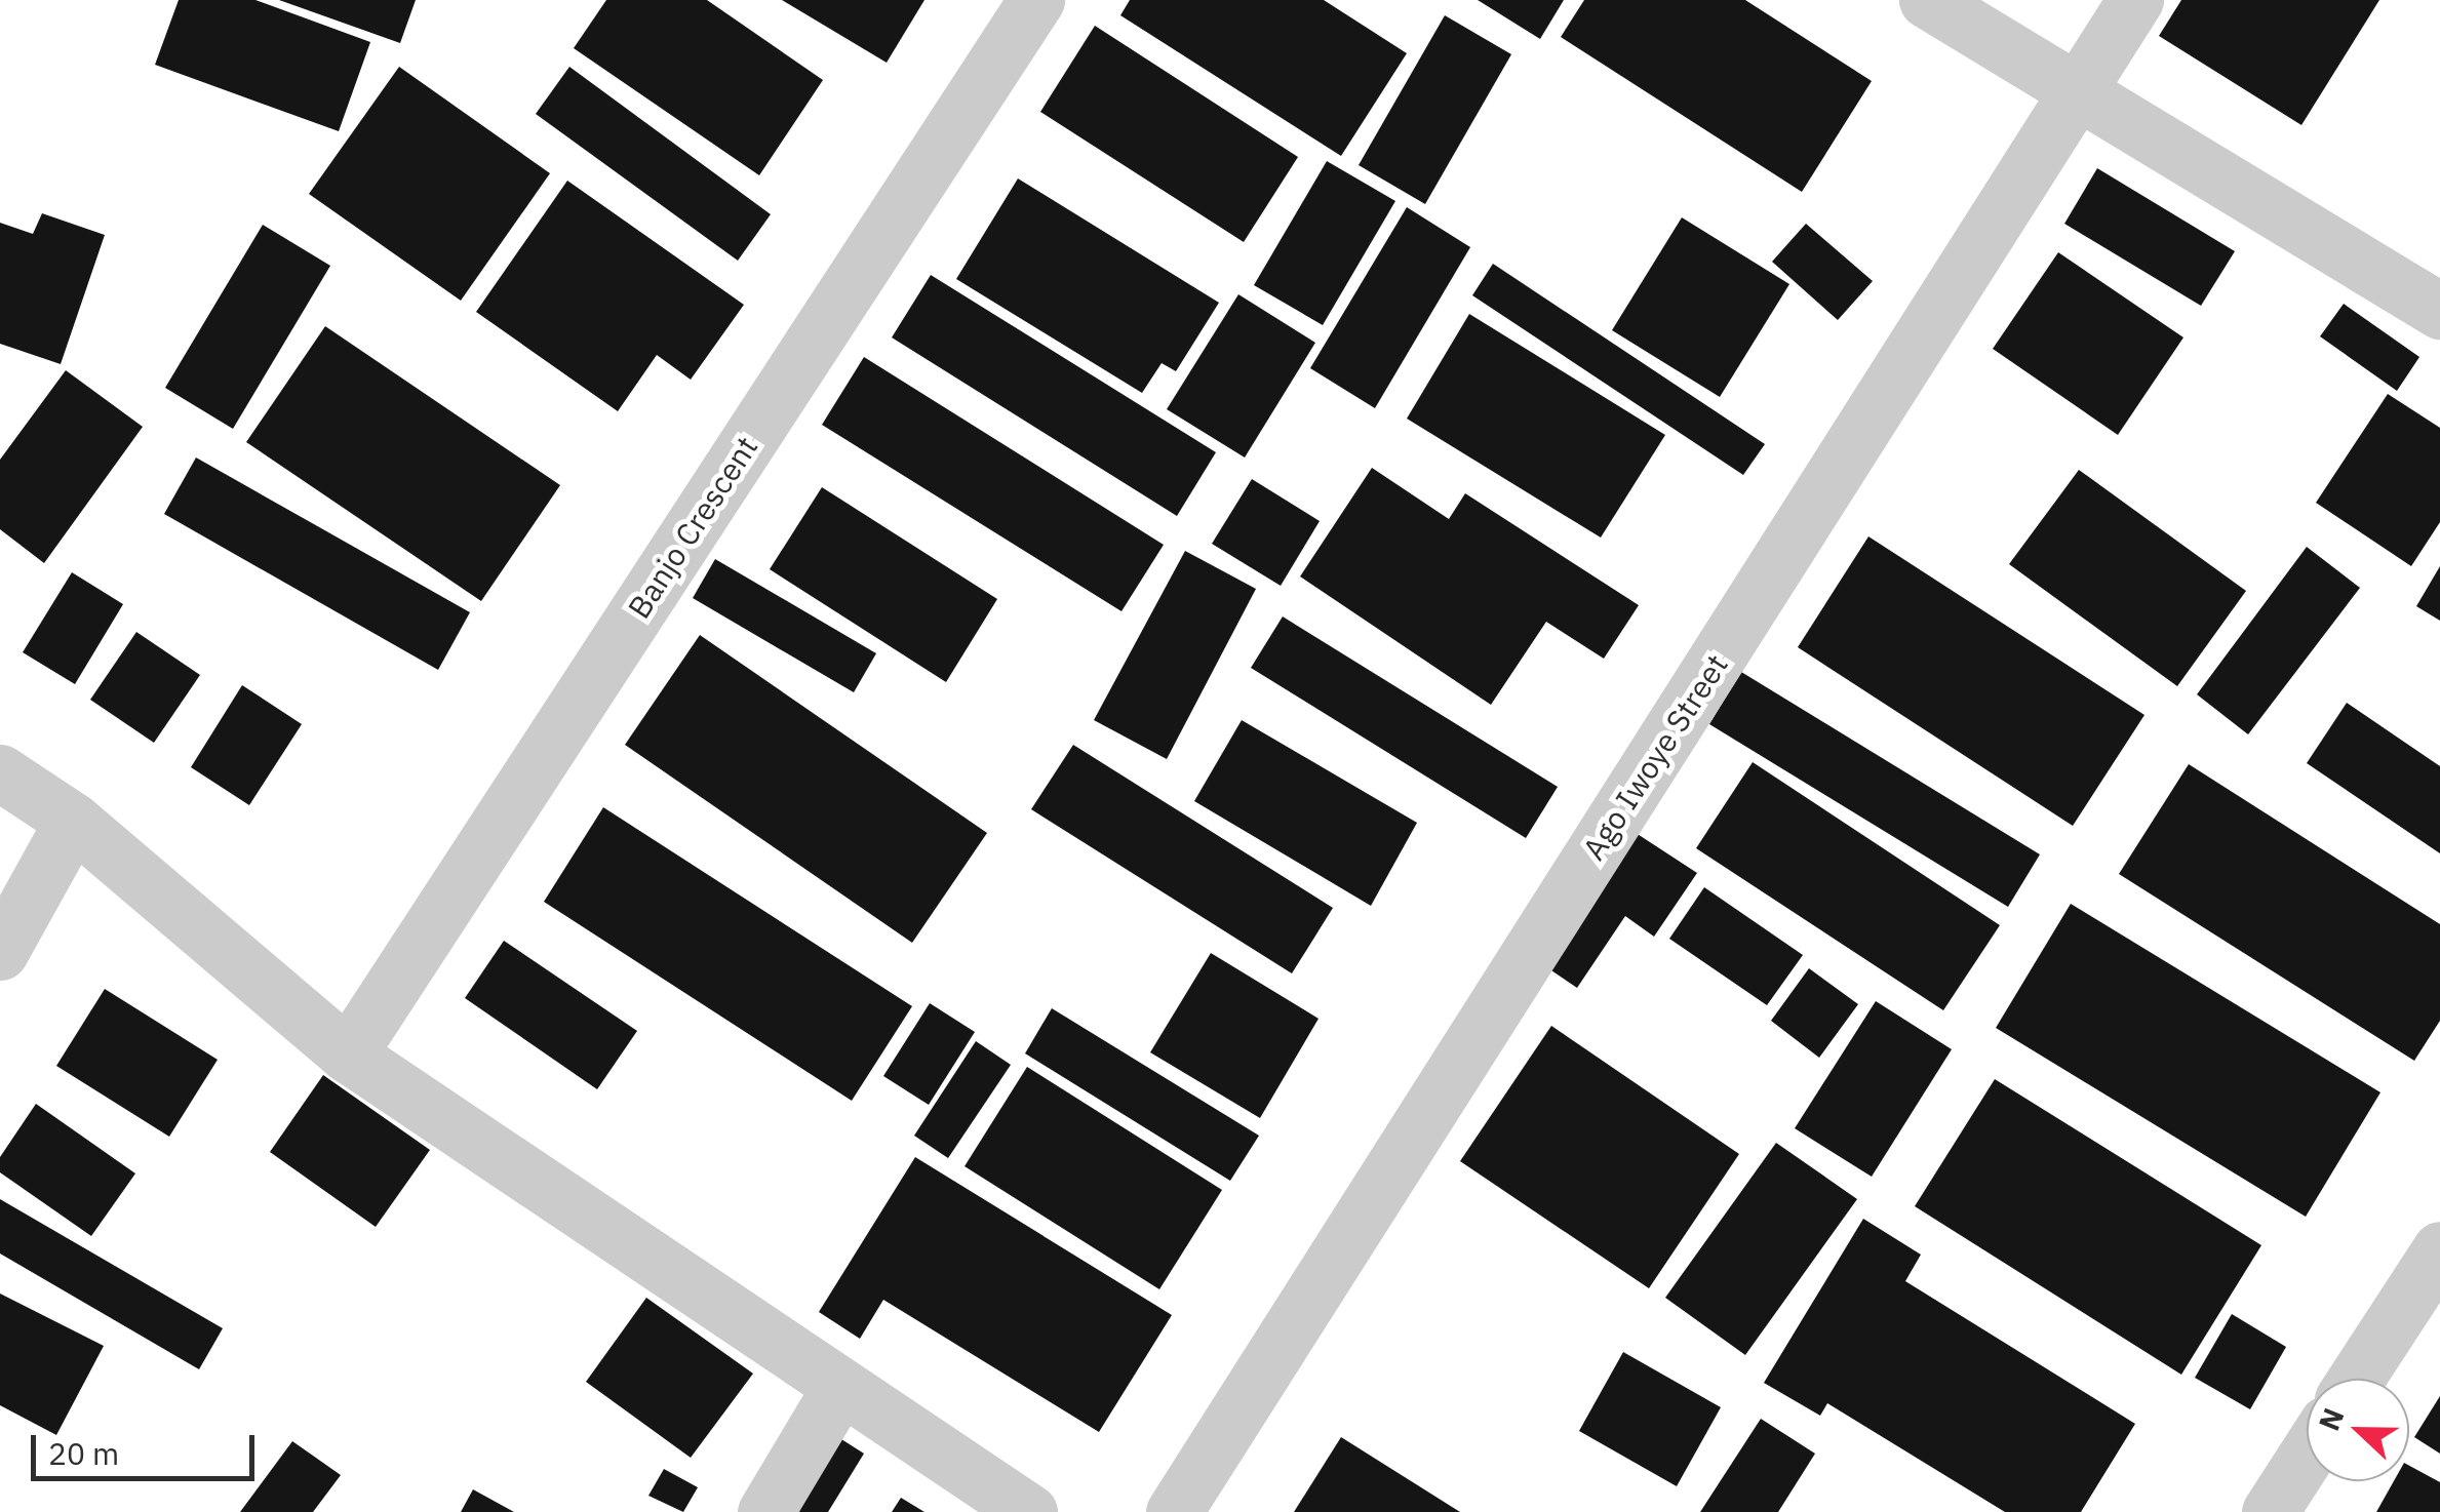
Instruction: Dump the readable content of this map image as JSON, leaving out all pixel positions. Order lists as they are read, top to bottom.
{
  "streets": {
    "street": ["Banjo Crescent", "Ago Iwoye Street"]
  },
  "scale_bar": "20 m",
  "north": "left"
}
